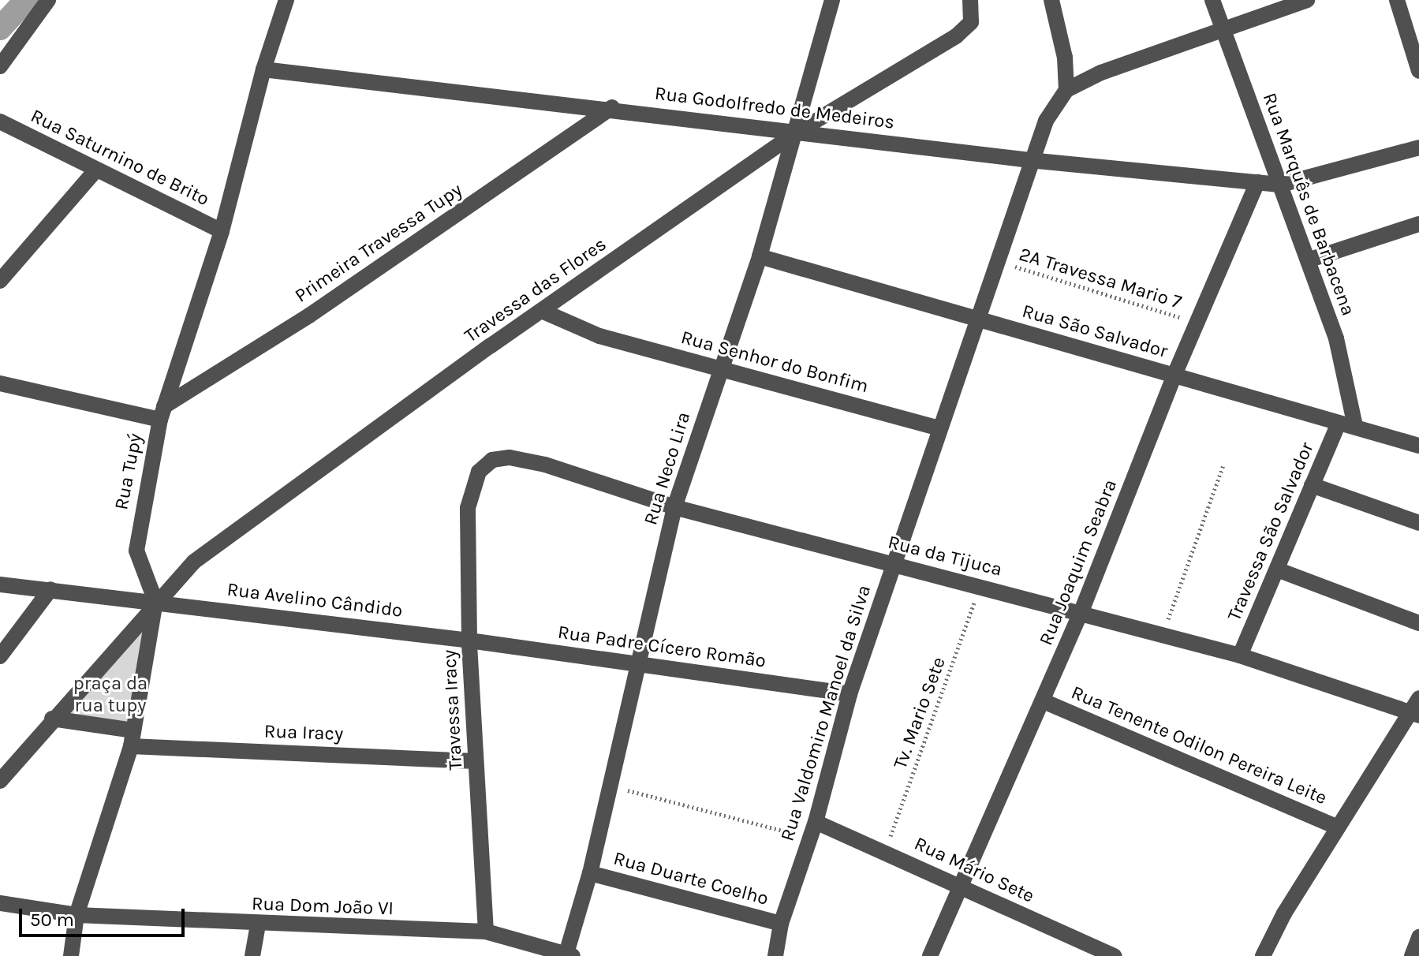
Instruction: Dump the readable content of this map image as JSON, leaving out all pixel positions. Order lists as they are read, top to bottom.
{
  "streets": {
    "street": [
      "Rua Godolfredo de Medeiros",
      "Rua Saturnino de Brito",
      "Rua Marquês de Barbacena",
      "Primeira Travessa Tupy",
      "Travessa das Flores",
      "Rua São Salvador",
      "Rua Senhor do Bonfim",
      "Rua Neco Lira",
      "Rua Tupý",
      "Travessa São Salvador",
      "Rua da Tijuca",
      "Rua Joaquim Seabra",
      "Rua Avelino Cândido",
      "Rua Padre Cícero Romão",
      "Travessa Iracy",
      "Rua Valdomiro Manoel da Silva",
      "Rua Iracy",
      "Rua Tenente Odilon Pereira Leite",
      "Rua Mário Sete",
      "Rua Duarte Coelho",
      "Rua Dom João VI"
    ],
    "path": ["2A Travessa Mario 7", "Tv. Mario Sete"]
  },
  "crossings": [
    ["Rua Godolfredo de Medeiros", "Rua Marquês de Barbacena"],
    ["Rua Godolfredo de Medeiros", "Primeira Travessa Tupy"],
    ["Rua Godolfredo de Medeiros", "Travessa das Flores"],
    ["Rua Godolfredo de Medeiros", "Rua Neco Lira"],
    ["Rua Godolfredo de Medeiros", "Rua Tupý"],
    ["Rua Godolfredo de Medeiros", "Rua Joaquim Seabra"],
    ["Rua Godolfredo de Medeiros", "Rua Valdomiro Manoel da Silva"],
    ["Rua Saturnino de Brito", "Rua Tupý"],
    ["Rua Marquês de Barbacena", "Rua São Salvador"],
    ["Rua Marquês de Barbacena", "Travessa São Salvador"],
    ["Primeira Travessa Tupy", "Rua Tupý"],
    ["2A Travessa Mario 7", "Rua Joaquim Seabra"],
    ["2A Travessa Mario 7", "Rua Valdomiro Manoel da Silva"],
    ["Travessa das Flores", "Rua Senhor do Bonfim"],
    ["Travessa das Flores", "Rua Neco Lira"],
    ["Travessa das Flores", "Rua Tupý"],
    ["Travessa das Flores", "Rua Avelino Cândido"],
    ["Travessa das Flores", "Rua Iracy"],
    ["Rua São Salvador", "Rua Neco Lira"],
    ["Rua São Salvador", "Travessa São Salvador"],
    ["Rua São Salvador", "Rua Joaquim Seabra"],
    ["Rua São Salvador", "Rua Valdomiro Manoel da Silva"],
    ["Rua Senhor do Bonfim", "Rua Neco Lira"],
    ["Rua Senhor do Bonfim", "Rua Valdomiro Manoel da Silva"],
    ["Rua Neco Lira", "Rua da Tijuca"],
    ["Rua Neco Lira", "Rua Padre Cícero Romão"],
    ["Rua Neco Lira", "Rua Duarte Coelho"],
    ["Rua Neco Lira", "Rua Dom João VI"],
    ["Rua Tupý", "Rua Avelino Cândido"],
    ["Travessa São Salvador", "Rua da Tijuca"],
    ["Rua da Tijuca", "Rua Joaquim Seabra"],
    ["Rua da Tijuca", "Travessa Iracy"],
    ["Rua da Tijuca", "Rua Valdomiro Manoel da Silva"],
    ["Rua da Tijuca", "Tv. Mario Sete"],
    ["Rua Joaquim Seabra", "Rua Tenente Odilon Pereira Leite"],
    ["Rua Joaquim Seabra", "Rua Mário Sete"],
    ["Rua Avelino Cândido", "Rua Padre Cícero Romão"],
    ["Rua Avelino Cândido", "Travessa Iracy"],
    ["Rua Padre Cícero Romão", "Travessa Iracy"],
    ["Rua Padre Cícero Romão", "Rua Valdomiro Manoel da Silva"],
    ["Travessa Iracy", "Rua Iracy"],
    ["Travessa Iracy", "Rua Dom João VI"],
    ["Rua Valdomiro Manoel da Silva", "Rua Mário Sete"],
    ["Rua Valdomiro Manoel da Silva", "Rua Duarte Coelho"],
    ["Tv. Mario Sete", "Rua Mário Sete"]
  ],
  "parks": ["praça da rua tupy"],
  "scale_bar": "50 m"
}
